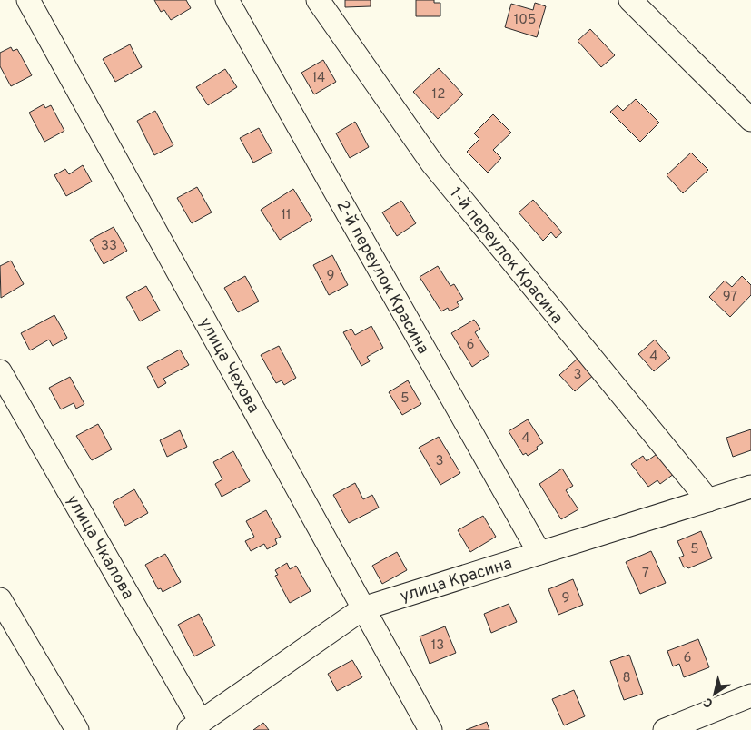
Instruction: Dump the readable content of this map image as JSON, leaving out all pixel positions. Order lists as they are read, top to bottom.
{
  "streets": {
    "street": [
      "1-й переулок Красина",
      "2-й переулок Красина",
      "улица Чехова",
      "улица Чкалова",
      "улица Красина"
    ]
  },
  "crossings": [
    ["1-й переулок Красина", "улица Красина"],
    ["2-й переулок Красина", "улица Красина"],
    ["улица Чехова", "улица Красина"],
    ["улица Чкалова", "улица Красина"]
  ],
  "house_numbers": [
    "105",
    "14",
    "12",
    "11",
    "33",
    "9",
    "97",
    "6",
    "4",
    "3",
    "5",
    "4",
    "3",
    "5",
    "7",
    "9",
    "13",
    "6",
    "8"
  ],
  "north": "bottom left"
}
